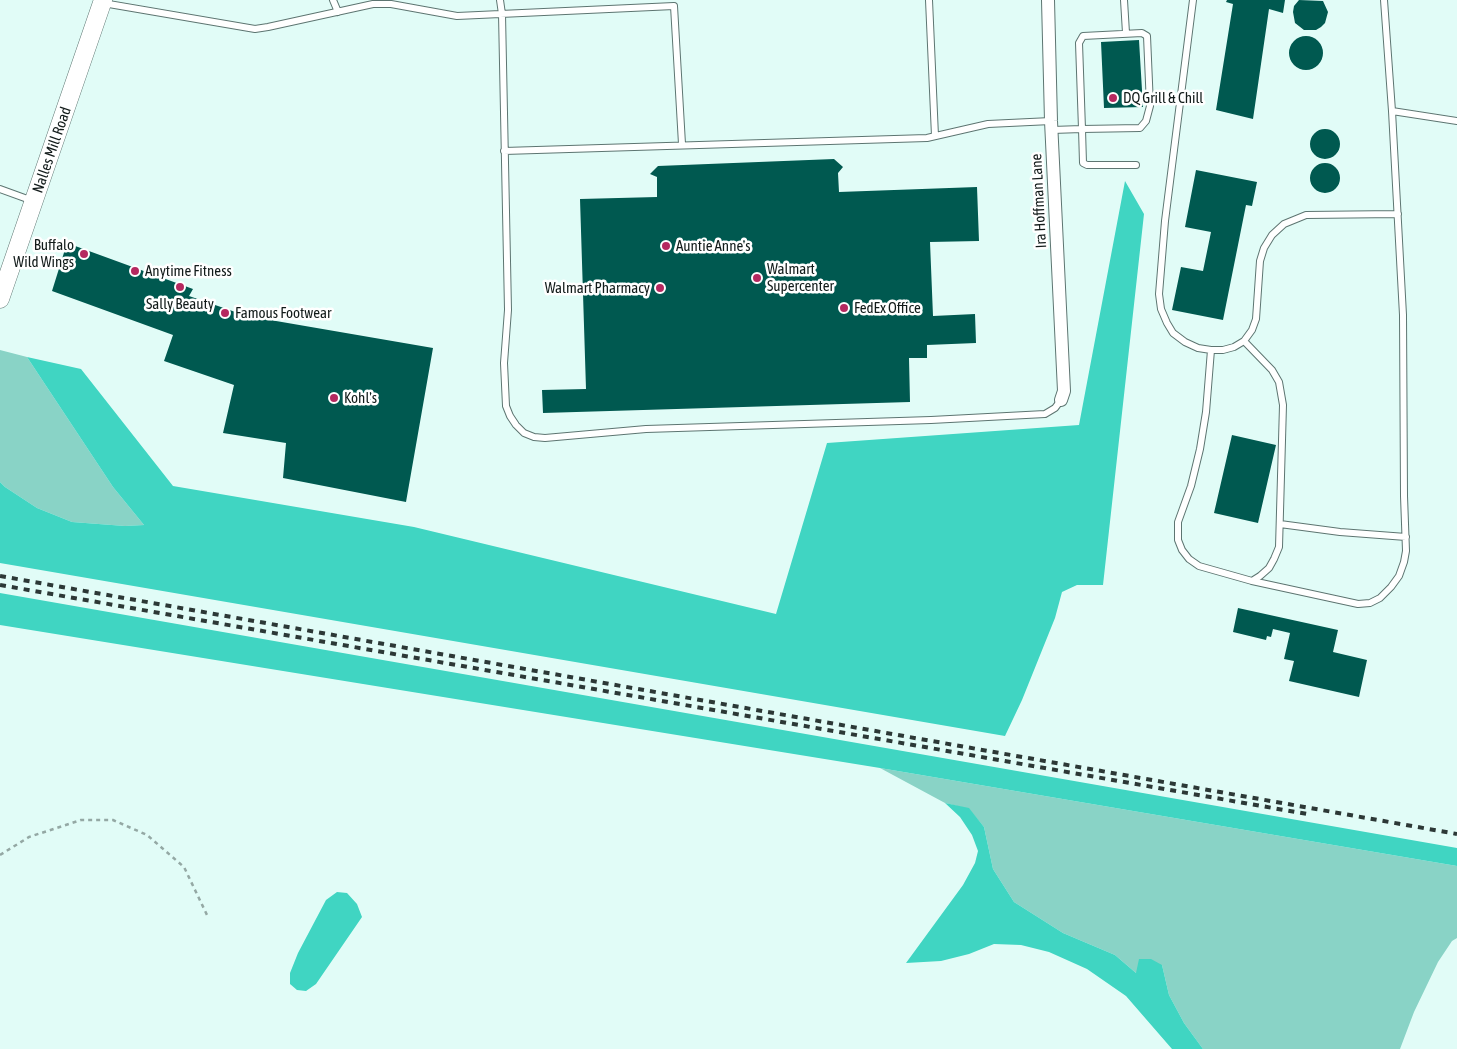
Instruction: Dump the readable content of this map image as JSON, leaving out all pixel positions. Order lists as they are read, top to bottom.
{
  "streets": {
    "street": ["Nalles Mill Road", "Ira Hoffman Lane"]
  },
  "places": [
    "DQ Grill & Chill",
    "Auntie Anne's",
    "Buffalo Wild Wings",
    "Anytime Fitness",
    "Walmart Supercenter",
    "Sally Beauty",
    "Walmart Pharmacy",
    "FedEx Office",
    "Famous Footwear",
    "Kohl's"
  ]
}
